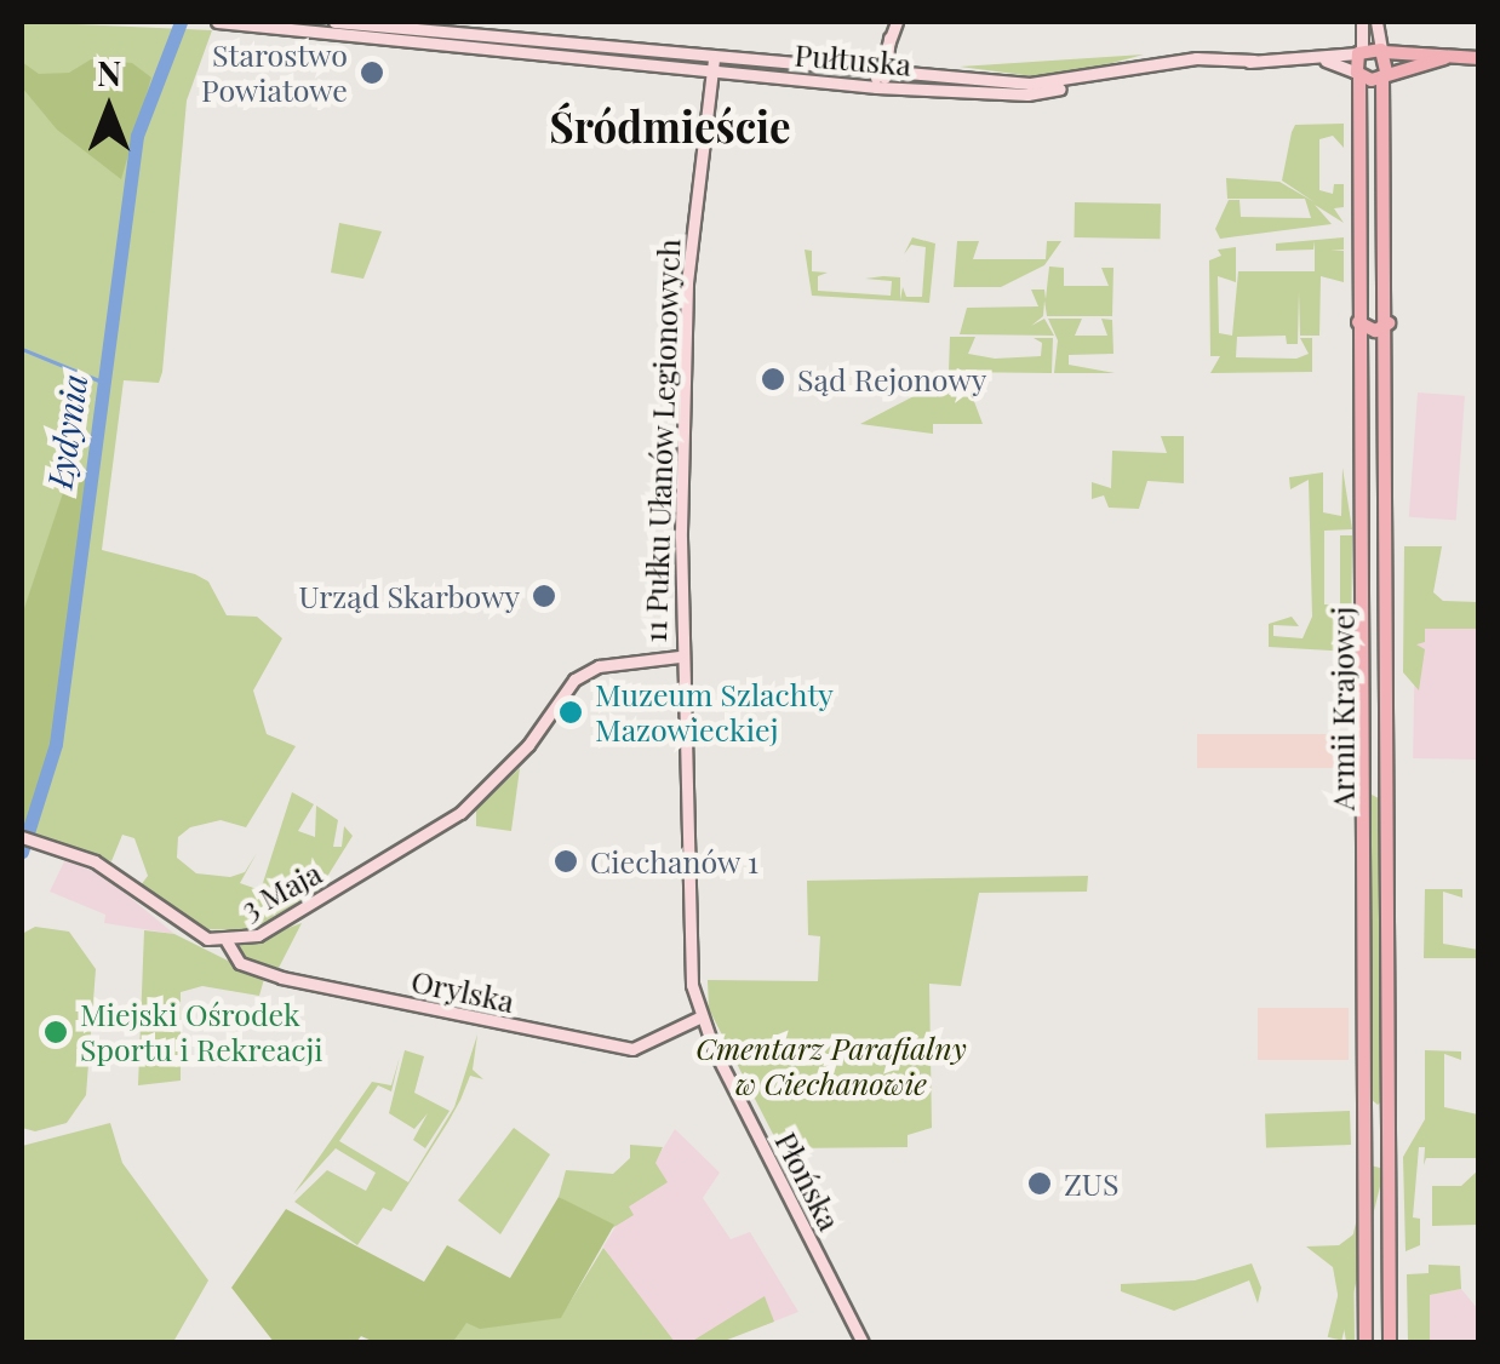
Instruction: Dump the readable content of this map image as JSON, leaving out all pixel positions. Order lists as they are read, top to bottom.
{
  "streets": {
    "main road": ["Armii Krajowej"],
    "street": [
      "Pułtuska",
      "11 Pułku Ułanów Legionowych",
      "3 Maja",
      "Orylska",
      "Płońska"
    ]
  },
  "crossings": [
    ["Pułtuska", "11 Pułku Ułanów Legionowych"],
    ["Pułtuska", "Armii Krajowej"],
    ["11 Pułku Ułanów Legionowych", "3 Maja"],
    ["11 Pułku Ułanów Legionowych", "Płońska"],
    ["3 Maja", "Orylska"],
    ["Orylska", "Płońska"]
  ],
  "districts": ["Śródmieście"],
  "water": ["Łydynia"],
  "parks": ["Cmentarz Parafialny w Ciechanowie"],
  "places": [
    "Starostwo Powiatowe",
    "Sąd Rejonowy",
    "Urząd Skarbowy",
    "Muzeum Szlachty Mazowieckiej",
    "Ciechanów 1",
    "Miejski Ośrodek Sportu i Rekreacji",
    "ZUS"
  ],
  "north": "top"
}
